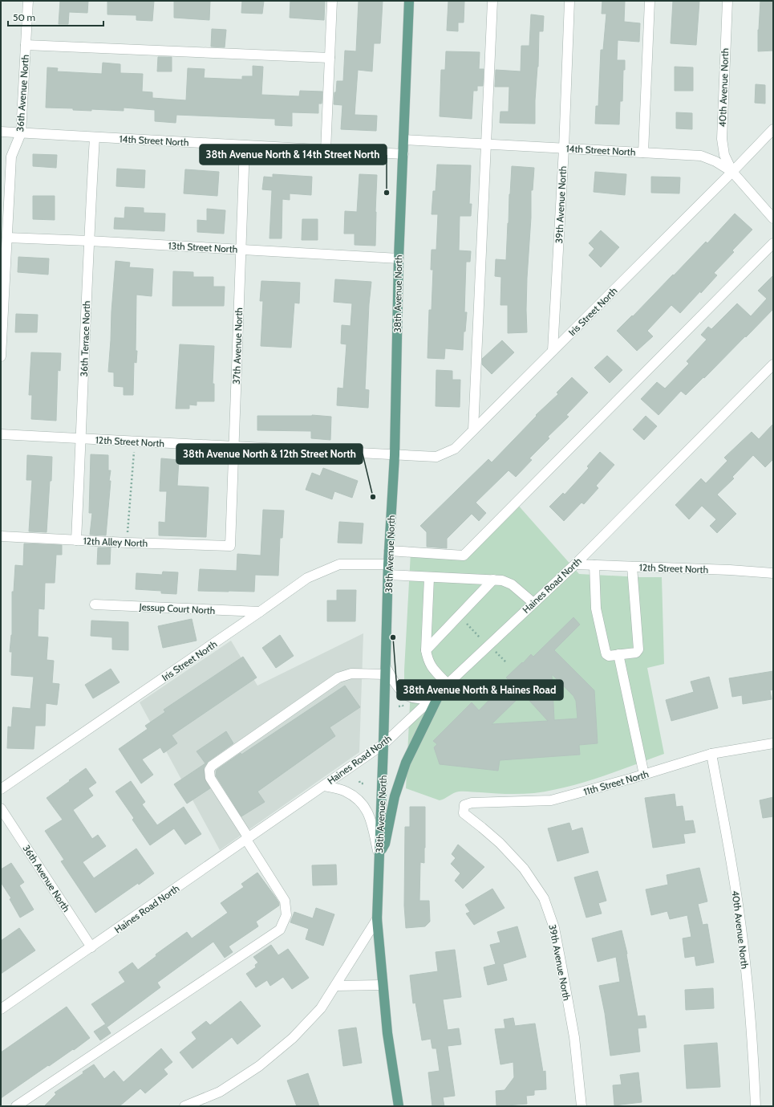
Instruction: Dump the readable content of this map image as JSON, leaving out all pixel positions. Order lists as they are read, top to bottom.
{
  "streets": {
    "main road": ["38th Avenue North"],
    "street": [
      "40th Avenue North",
      "36th Avenue North",
      "14th Street North",
      "39th Avenue North",
      "13th Street North",
      "Iris Street North",
      "36th Terrace North",
      "37th Avenue North",
      "12th Street North",
      "12th Alley North",
      "Haines Road North",
      "Jessup Court North",
      "11th Street North"
    ]
  },
  "crossings": [
    ["40th Avenue North", "14th Street North"],
    ["40th Avenue North", "Iris Street North"],
    ["40th Avenue North", "11th Street North"],
    ["36th Avenue North", "14th Street North"],
    ["36th Avenue North", "13th Street North"],
    ["36th Avenue North", "Haines Road North"],
    ["14th Street North", "39th Avenue North"],
    ["14th Street North", "38th Avenue North"],
    ["14th Street North", "Iris Street North"],
    ["14th Street North", "36th Terrace North"],
    ["14th Street North", "37th Avenue North"],
    ["39th Avenue North", "Iris Street North"],
    ["39th Avenue North", "11th Street North"],
    ["13th Street North", "38th Avenue North"],
    ["13th Street North", "36th Terrace North"],
    ["13th Street North", "37th Avenue North"],
    ["38th Avenue North", "Iris Street North"],
    ["38th Avenue North", "12th Street North"],
    ["38th Avenue North", "Haines Road North"],
    ["Iris Street North", "12th Street North"],
    ["Iris Street North", "Jessup Court North"],
    ["36th Terrace North", "12th Street North"],
    ["36th Terrace North", "12th Alley North"],
    ["37th Avenue North", "12th Street North"],
    ["37th Avenue North", "12th Alley North"],
    ["12th Street North", "Haines Road North"]
  ],
  "places": ["38th Avenue North & 14th Street North", "38th Avenue North & 12th Street North", "38th Avenue North & Haines Road"],
  "scale_bar": "50 m"
}
